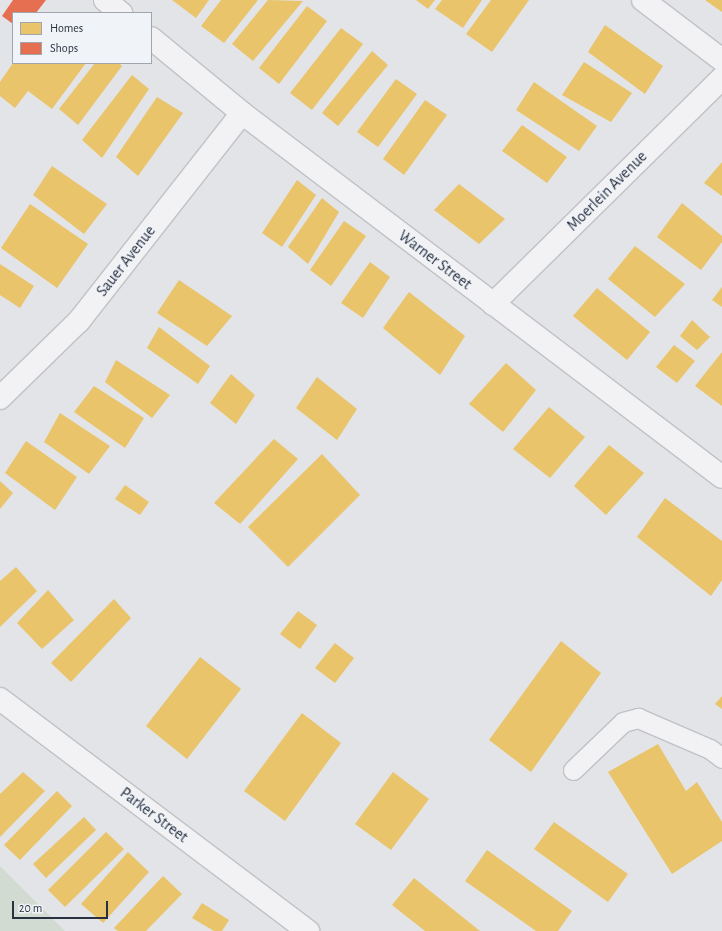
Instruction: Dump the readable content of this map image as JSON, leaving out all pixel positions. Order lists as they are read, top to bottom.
{
  "streets": {
    "street": [
      "Moerlein Avenue",
      "Warner Street",
      "Sauer Avenue",
      "Parker Street"
    ]
  },
  "crossings": [
    ["Moerlein Avenue", "Warner Street"],
    ["Warner Street", "Sauer Avenue"]
  ],
  "legend": ["Homes", "Shops"],
  "scale_bar": "20 m"
}
